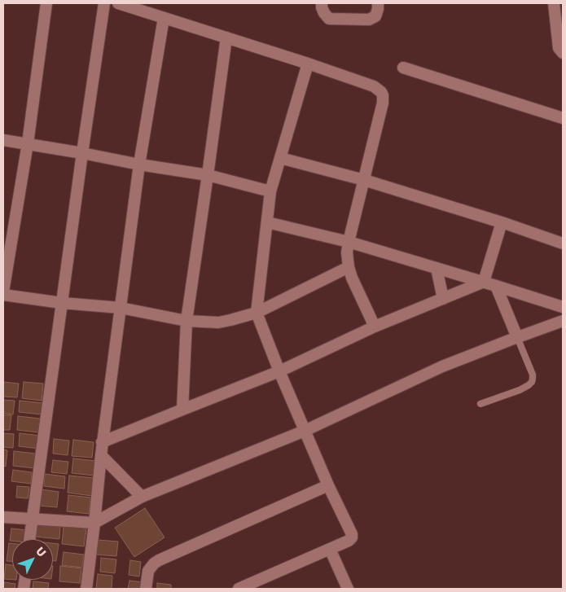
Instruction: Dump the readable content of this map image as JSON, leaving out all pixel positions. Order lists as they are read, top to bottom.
{
  "north": "top right"
}
